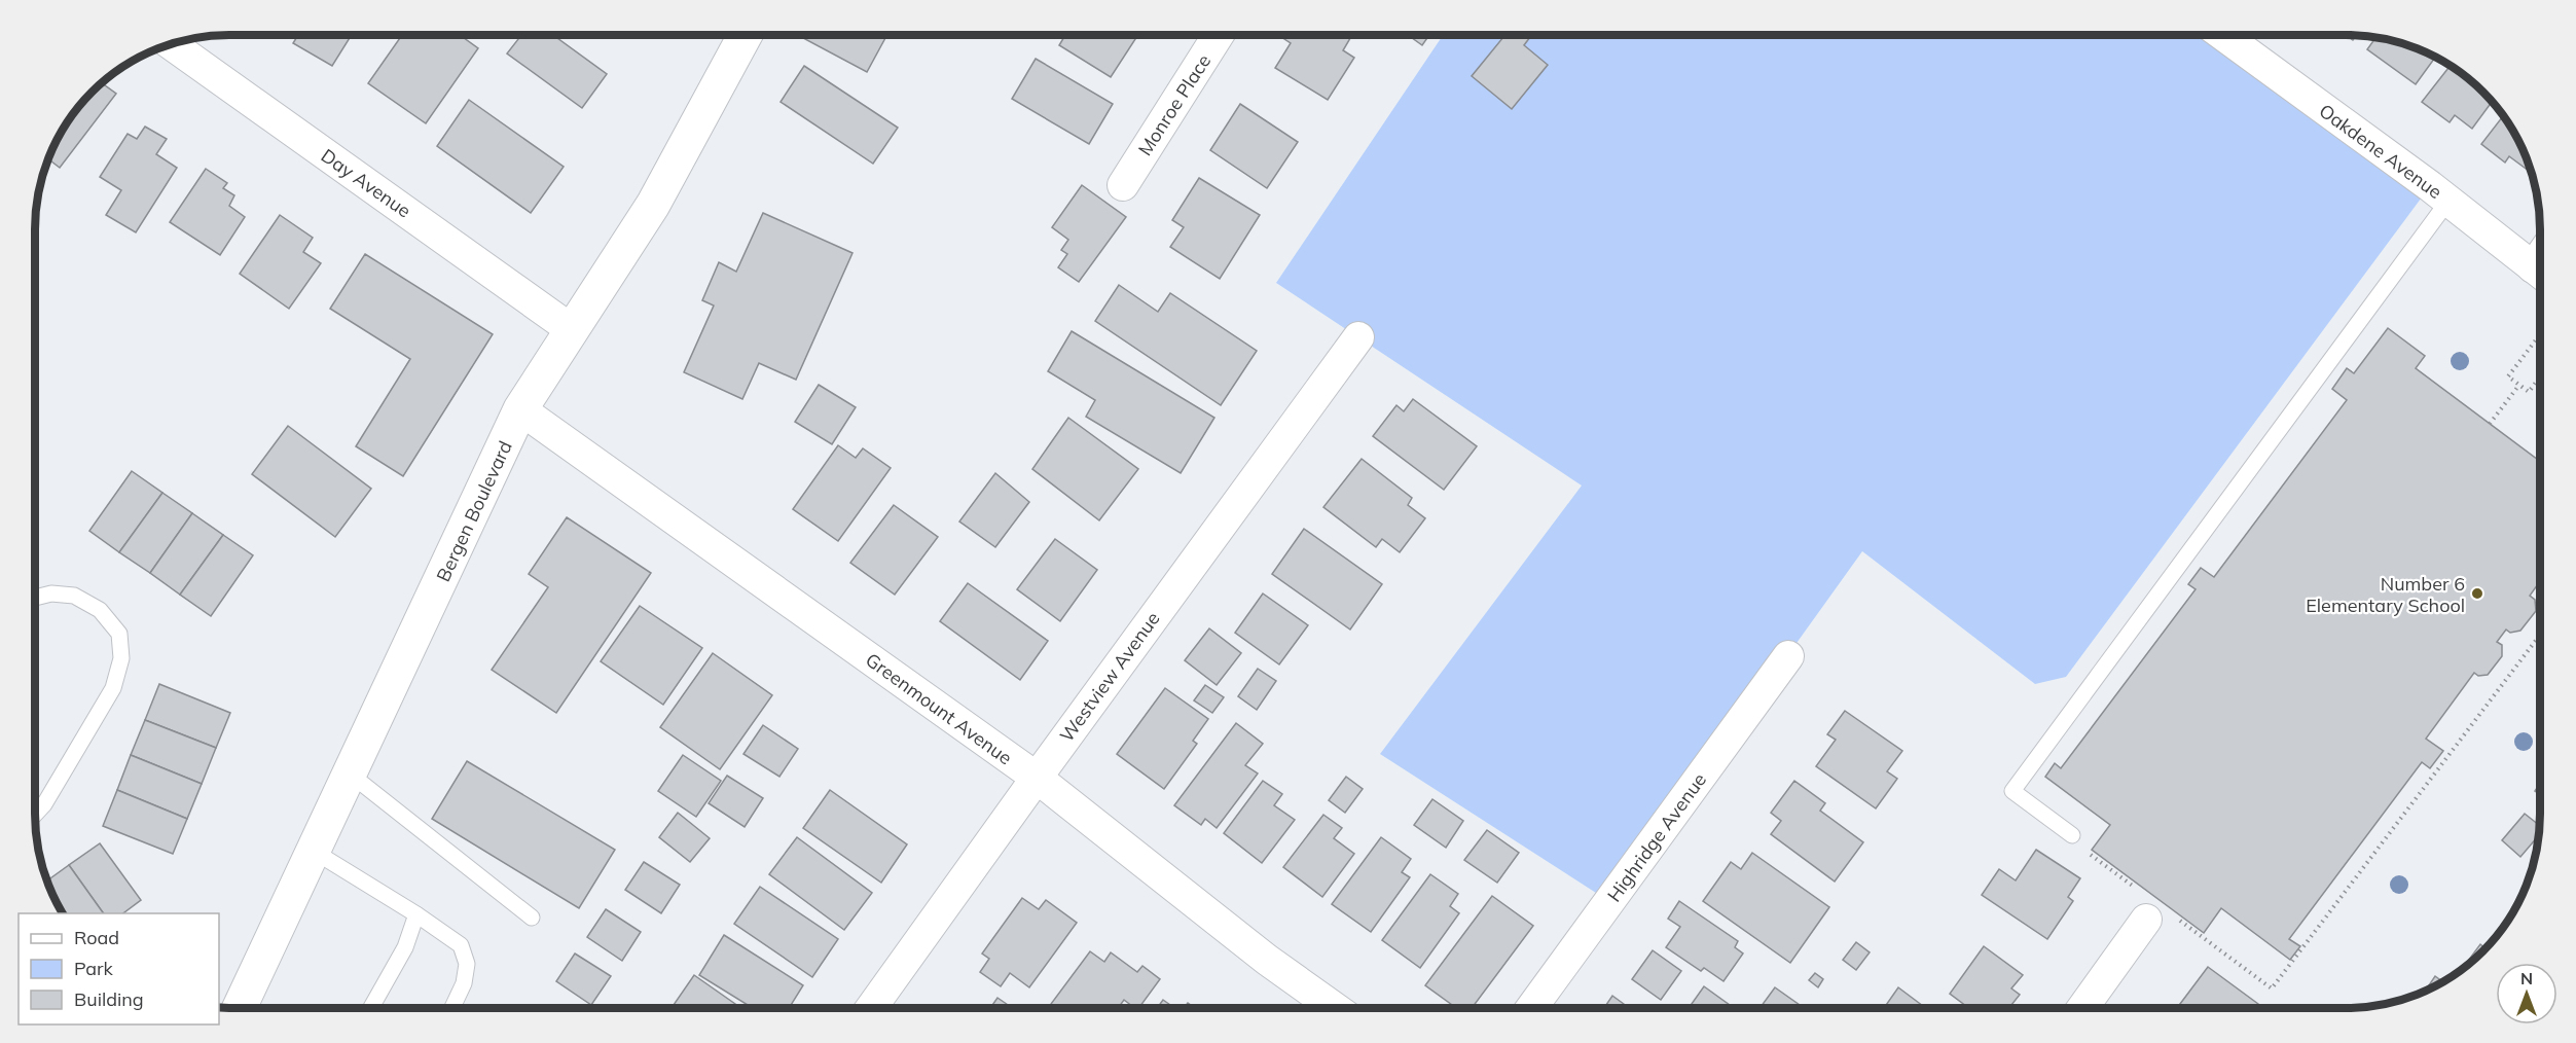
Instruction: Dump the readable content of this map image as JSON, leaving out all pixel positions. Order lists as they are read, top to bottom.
{
  "streets": {
    "main road": ["Bergen Boulevard"],
    "street": [
      "Monroe Place",
      "Oakdene Avenue",
      "Day Avenue",
      "Westview Avenue",
      "Greenmount Avenue",
      "Highridge Avenue"
    ]
  },
  "crossings": [
    ["Day Avenue", "Bergen Boulevard"],
    ["Bergen Boulevard", "Greenmount Avenue"],
    ["Westview Avenue", "Greenmount Avenue"]
  ],
  "places": ["Number 6 Elementary School"],
  "legend": ["Road", "Park", "Building"],
  "north": "top"
}
